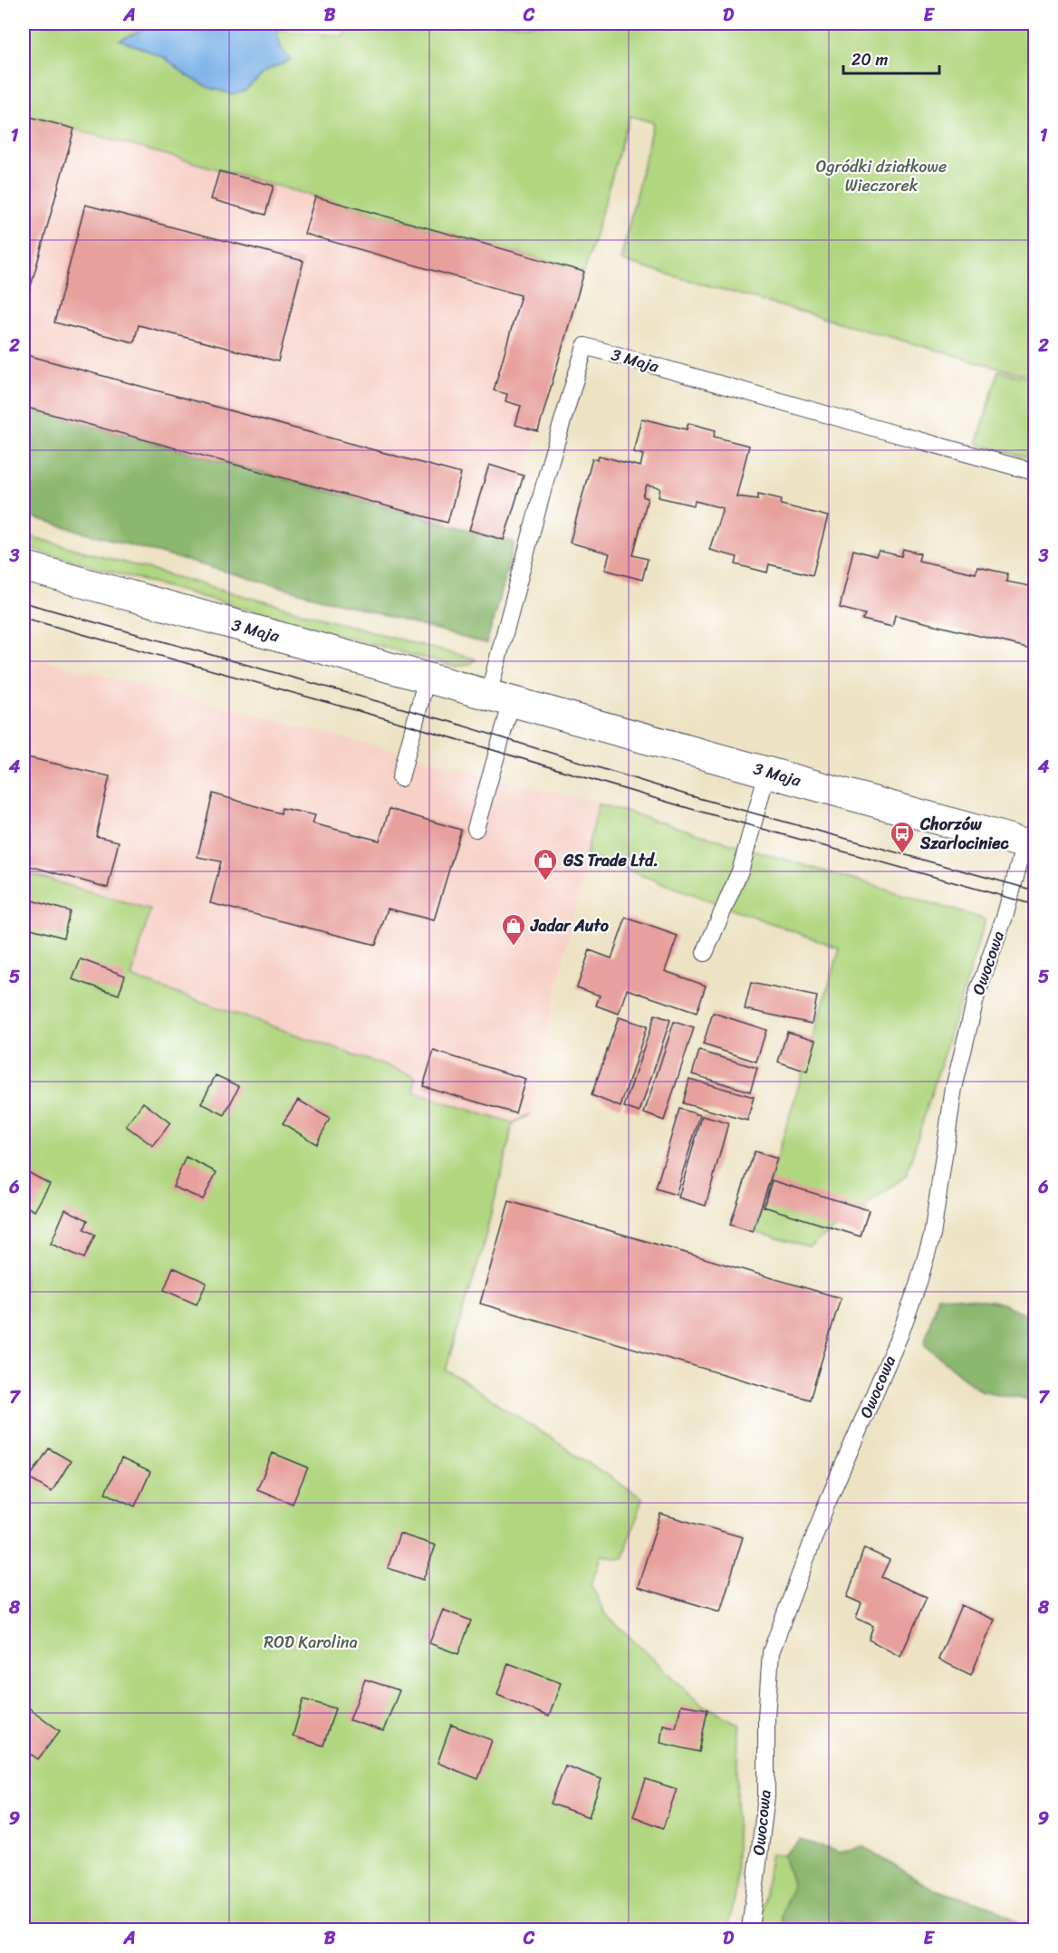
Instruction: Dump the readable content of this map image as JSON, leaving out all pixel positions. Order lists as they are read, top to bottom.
{
  "streets": {
    "street": ["3 Maja"],
    "lane": ["Owocowa"]
  },
  "crossings": [
    ["3 Maja", "Owocowa"]
  ],
  "parks": ["Ogródki działkowe Wieczorek", "ROD Karolina"],
  "places": {
    "bus stop": ["Chorzów Szarlociniec"],
    "shop": ["GS Trade Ltd.", "Jadar Auto"]
  },
  "scale_bar": "20 m",
  "grid": {
    "columns": [
      "A",
      "B",
      "C",
      "D",
      "E"
    ],
    "rows": [
      "1",
      "2",
      "3",
      "4",
      "5",
      "6",
      "7",
      "8",
      "9"
    ]
  }
}
